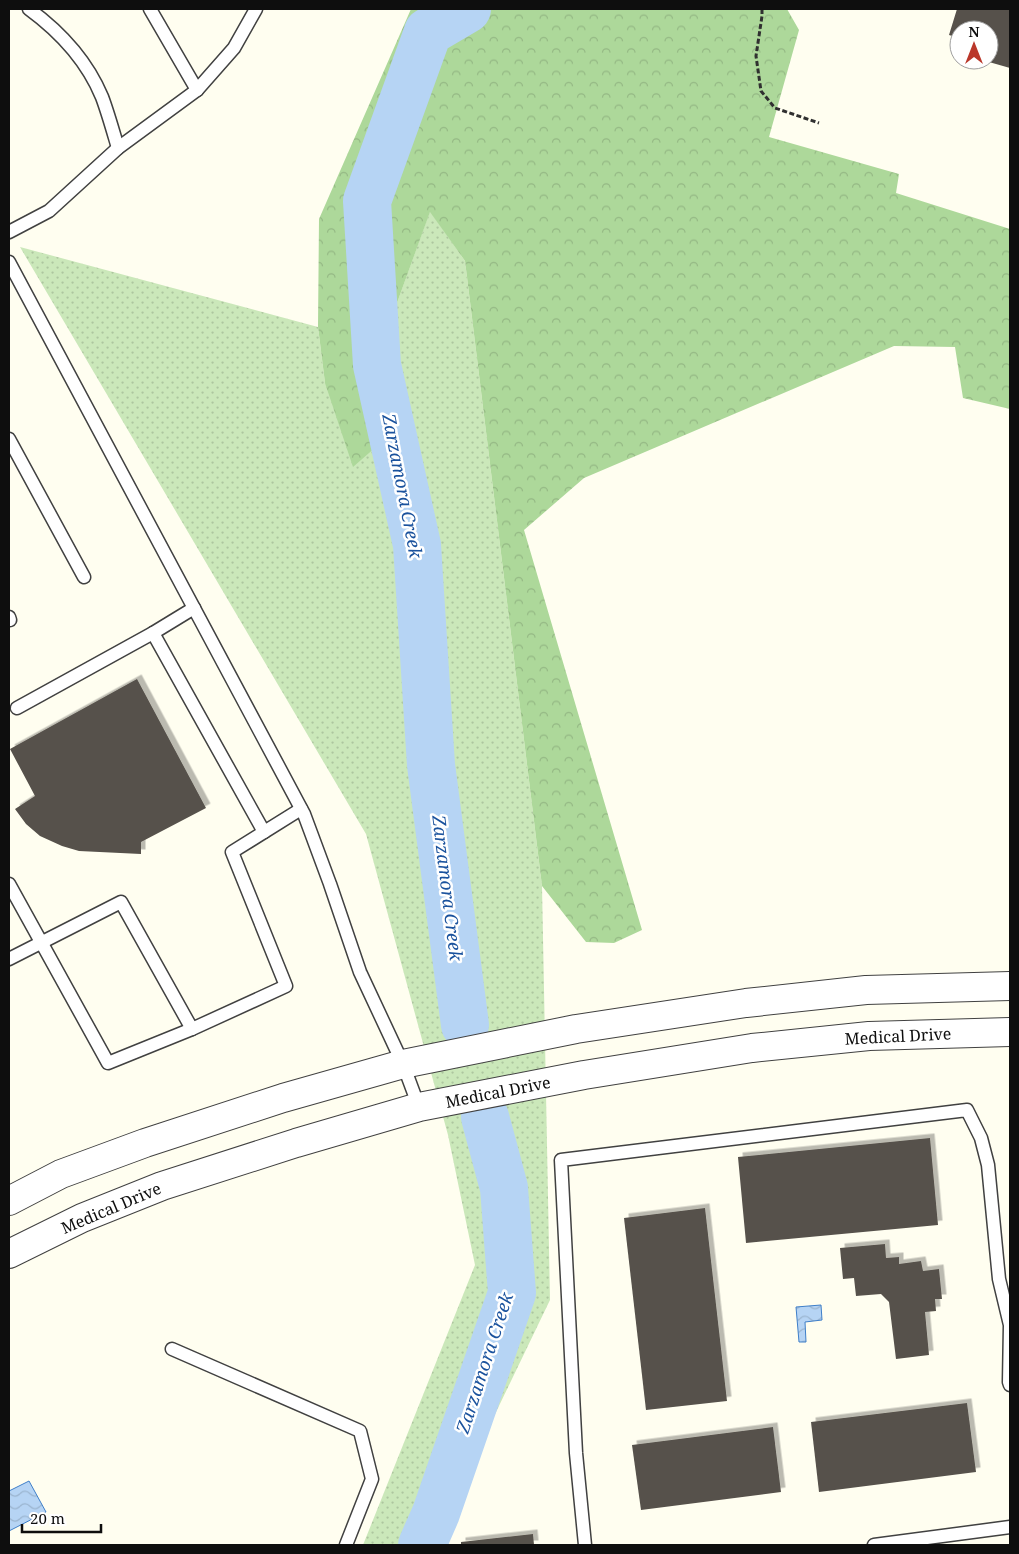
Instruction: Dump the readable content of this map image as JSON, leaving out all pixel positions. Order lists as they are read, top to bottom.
{
  "streets": {
    "street": ["Medical Drive"]
  },
  "water": ["Zarzamora Creek"],
  "scale_bar": "20 m",
  "north": "top"
}
